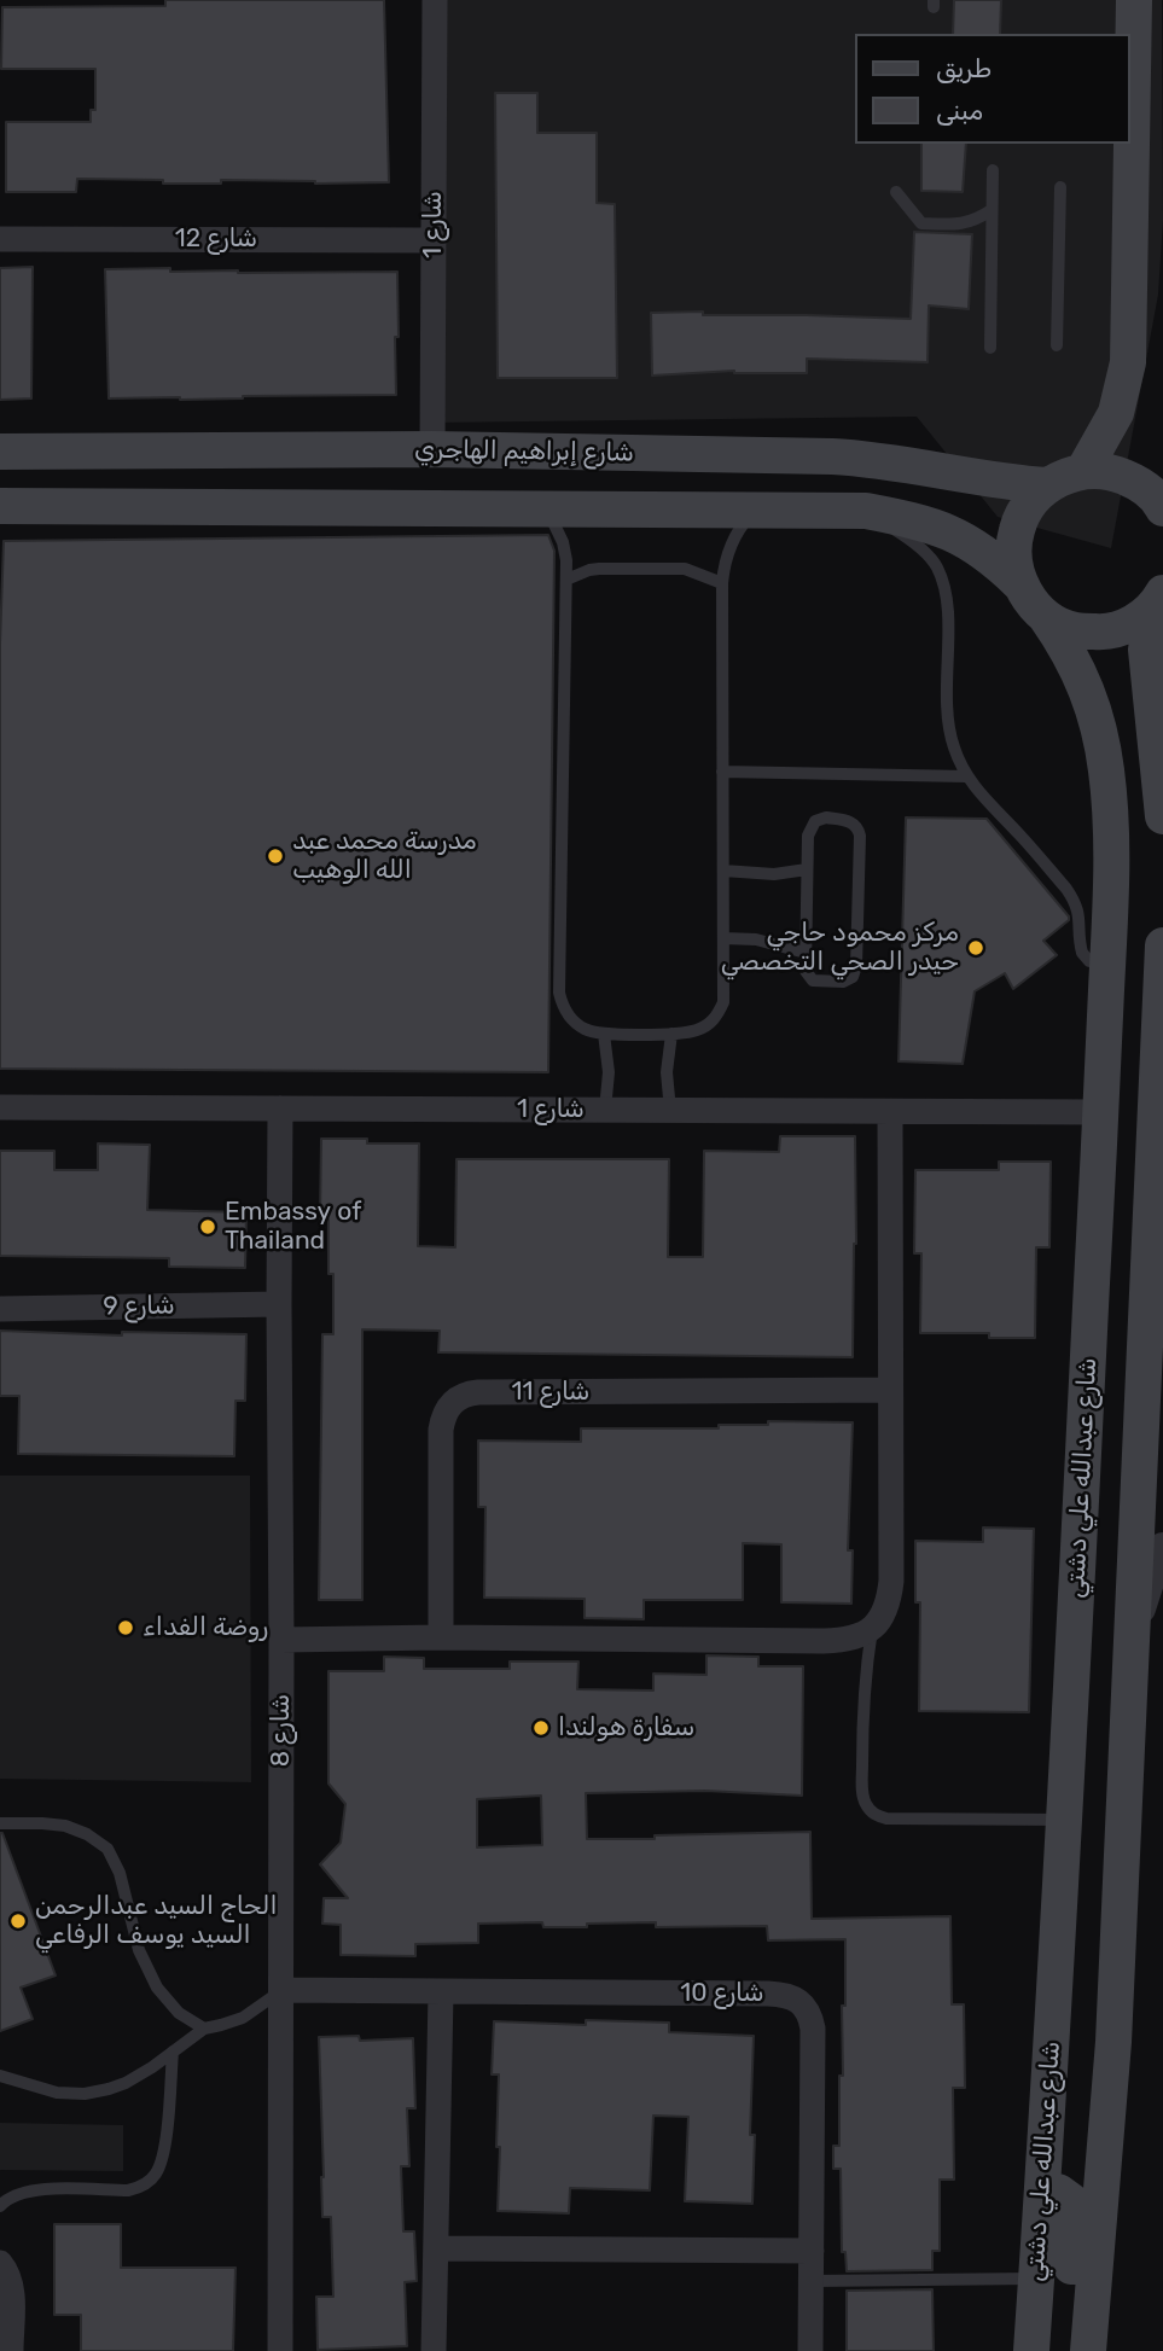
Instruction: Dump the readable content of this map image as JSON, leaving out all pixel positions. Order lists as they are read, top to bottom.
{
  "streets": {
    "main road": ["شارع إبراهيم الهاجري", "شارع عبدالله علي دشتي"],
    "street": [
      "شارع 1",
      "شارع 12",
      "شارع 9",
      "شارع 11",
      "شارع 8",
      "شارع 10"
    ]
  },
  "crossings": [
    ["شارع 1", "شارع 12"],
    ["شارع 1", "شارع إبراهيم الهاجري"],
    ["شارع 1", "شارع عبدالله علي دشتي"],
    ["شارع 1", "شارع 8"],
    ["شارع 9", "شارع 8"],
    ["شارع 8", "شارع 10"]
  ],
  "places": [
    "مدرسة محمد عبد الله الوهيب",
    "مركز محمود حاجي حيدر الصحي التخصصي",
    "Embassy of Thailand",
    "روضة الفداء",
    "سفارة هولندا",
    "الحاج السيد عبدالرحمن السيد يوسف الرفاعي"
  ],
  "legend": ["طريق", "مبنى"]
}
